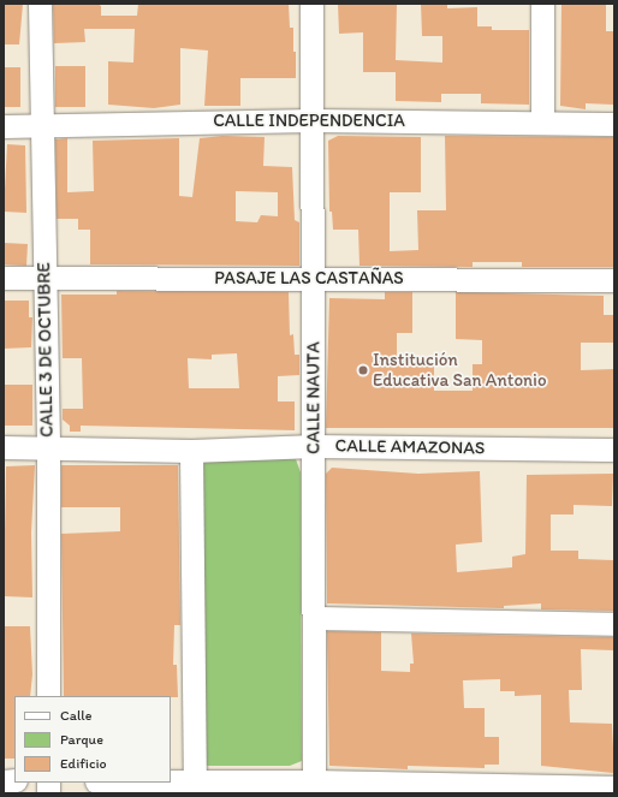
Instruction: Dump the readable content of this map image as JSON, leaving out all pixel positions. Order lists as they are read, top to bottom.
{
  "streets": {
    "street": [
      "CALLE INDEPENDENCIA",
      "PASAJE LAS CASTAÑAS",
      "CALLE 3 DE OCTUBRE",
      "CALLE NAUTA",
      "CALLE AMAZONAS"
    ]
  },
  "crossings": [
    ["CALLE INDEPENDENCIA", "CALLE 3 DE OCTUBRE"],
    ["CALLE INDEPENDENCIA", "CALLE NAUTA"],
    ["PASAJE LAS CASTAÑAS", "CALLE 3 DE OCTUBRE"],
    ["PASAJE LAS CASTAÑAS", "CALLE NAUTA"],
    ["CALLE 3 DE OCTUBRE", "CALLE AMAZONAS"],
    ["CALLE NAUTA", "CALLE AMAZONAS"]
  ],
  "places": ["Institución Educativa San Antonio"],
  "legend": ["Calle", "Parque", "Edificio"]
}
